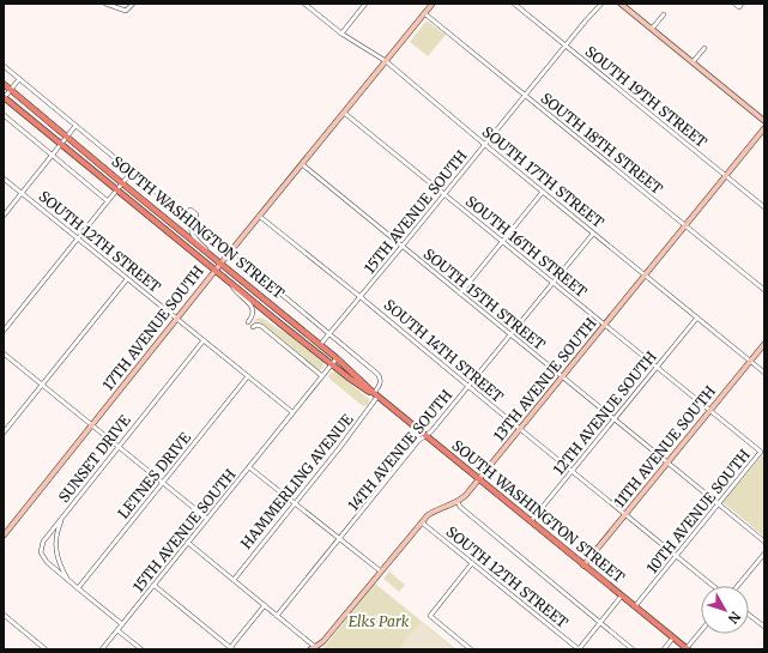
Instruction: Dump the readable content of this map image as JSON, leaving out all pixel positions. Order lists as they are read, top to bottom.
{
  "streets": {
    "main road": ["SOUTH WASHINGTON STREET"],
    "street": [
      "SOUTH 19TH STREET",
      "SOUTH 18TH STREET",
      "SOUTH 17TH STREET",
      "15TH AVENUE SOUTH",
      "SOUTH 12TH STREET",
      "SOUTH 16TH STREET",
      "SOUTH 15TH STREET",
      "17TH AVENUE SOUTH",
      "SOUTH 14TH STREET",
      "13TH AVENUE SOUTH",
      "12TH AVENUE SOUTH",
      "11TH AVENUE SOUTH",
      "14TH AVENUE SOUTH",
      "SUNSET DRIVE",
      "LETNES DRIVE",
      "HAMMERLING AVENUE",
      "10TH AVENUE SOUTH"
    ]
  },
  "crossings": [
    ["SOUTH 19TH STREET", "15TH AVENUE SOUTH"],
    ["SOUTH 19TH STREET", "13TH AVENUE SOUTH"],
    ["SOUTH 18TH STREET", "15TH AVENUE SOUTH"],
    ["SOUTH 18TH STREET", "17TH AVENUE SOUTH"],
    ["SOUTH 18TH STREET", "13TH AVENUE SOUTH"],
    ["SOUTH 17TH STREET", "15TH AVENUE SOUTH"],
    ["SOUTH 17TH STREET", "17TH AVENUE SOUTH"],
    ["SOUTH 17TH STREET", "13TH AVENUE SOUTH"],
    ["SOUTH 17TH STREET", "12TH AVENUE SOUTH"],
    ["SOUTH 17TH STREET", "11TH AVENUE SOUTH"],
    ["SOUTH 17TH STREET", "14TH AVENUE SOUTH"],
    ["15TH AVENUE SOUTH", "SOUTH WASHINGTON STREET"],
    ["15TH AVENUE SOUTH", "SOUTH 12TH STREET"],
    ["15TH AVENUE SOUTH", "SOUTH 16TH STREET"],
    ["15TH AVENUE SOUTH", "SOUTH 15TH STREET"],
    ["15TH AVENUE SOUTH", "SOUTH 14TH STREET"],
    ["SOUTH WASHINGTON STREET", "17TH AVENUE SOUTH"],
    ["SOUTH WASHINGTON STREET", "13TH AVENUE SOUTH"],
    ["SOUTH WASHINGTON STREET", "12TH AVENUE SOUTH"],
    ["SOUTH WASHINGTON STREET", "11TH AVENUE SOUTH"],
    ["SOUTH WASHINGTON STREET", "14TH AVENUE SOUTH"],
    ["SOUTH WASHINGTON STREET", "HAMMERLING AVENUE"],
    ["SOUTH WASHINGTON STREET", "10TH AVENUE SOUTH"],
    ["SOUTH 12TH STREET", "17TH AVENUE SOUTH"],
    ["SOUTH 12TH STREET", "13TH AVENUE SOUTH"],
    ["SOUTH 12TH STREET", "SUNSET DRIVE"],
    ["SOUTH 12TH STREET", "LETNES DRIVE"],
    ["SOUTH 16TH STREET", "17TH AVENUE SOUTH"],
    ["SOUTH 16TH STREET", "13TH AVENUE SOUTH"],
    ["SOUTH 16TH STREET", "12TH AVENUE SOUTH"],
    ["SOUTH 16TH STREET", "11TH AVENUE SOUTH"],
    ["SOUTH 16TH STREET", "14TH AVENUE SOUTH"],
    ["SOUTH 16TH STREET", "10TH AVENUE SOUTH"],
    ["SOUTH 15TH STREET", "17TH AVENUE SOUTH"],
    ["SOUTH 15TH STREET", "13TH AVENUE SOUTH"],
    ["SOUTH 15TH STREET", "12TH AVENUE SOUTH"],
    ["SOUTH 15TH STREET", "11TH AVENUE SOUTH"],
    ["SOUTH 15TH STREET", "14TH AVENUE SOUTH"],
    ["SOUTH 15TH STREET", "10TH AVENUE SOUTH"],
    ["17TH AVENUE SOUTH", "SOUTH 14TH STREET"],
    ["SOUTH 14TH STREET", "13TH AVENUE SOUTH"],
    ["SOUTH 14TH STREET", "12TH AVENUE SOUTH"],
    ["SOUTH 14TH STREET", "11TH AVENUE SOUTH"],
    ["SOUTH 14TH STREET", "14TH AVENUE SOUTH"],
    ["SOUTH 14TH STREET", "10TH AVENUE SOUTH"],
    ["SUNSET DRIVE", "LETNES DRIVE"]
  ],
  "parks": ["Elks Park"],
  "north": "bottom right"
}
